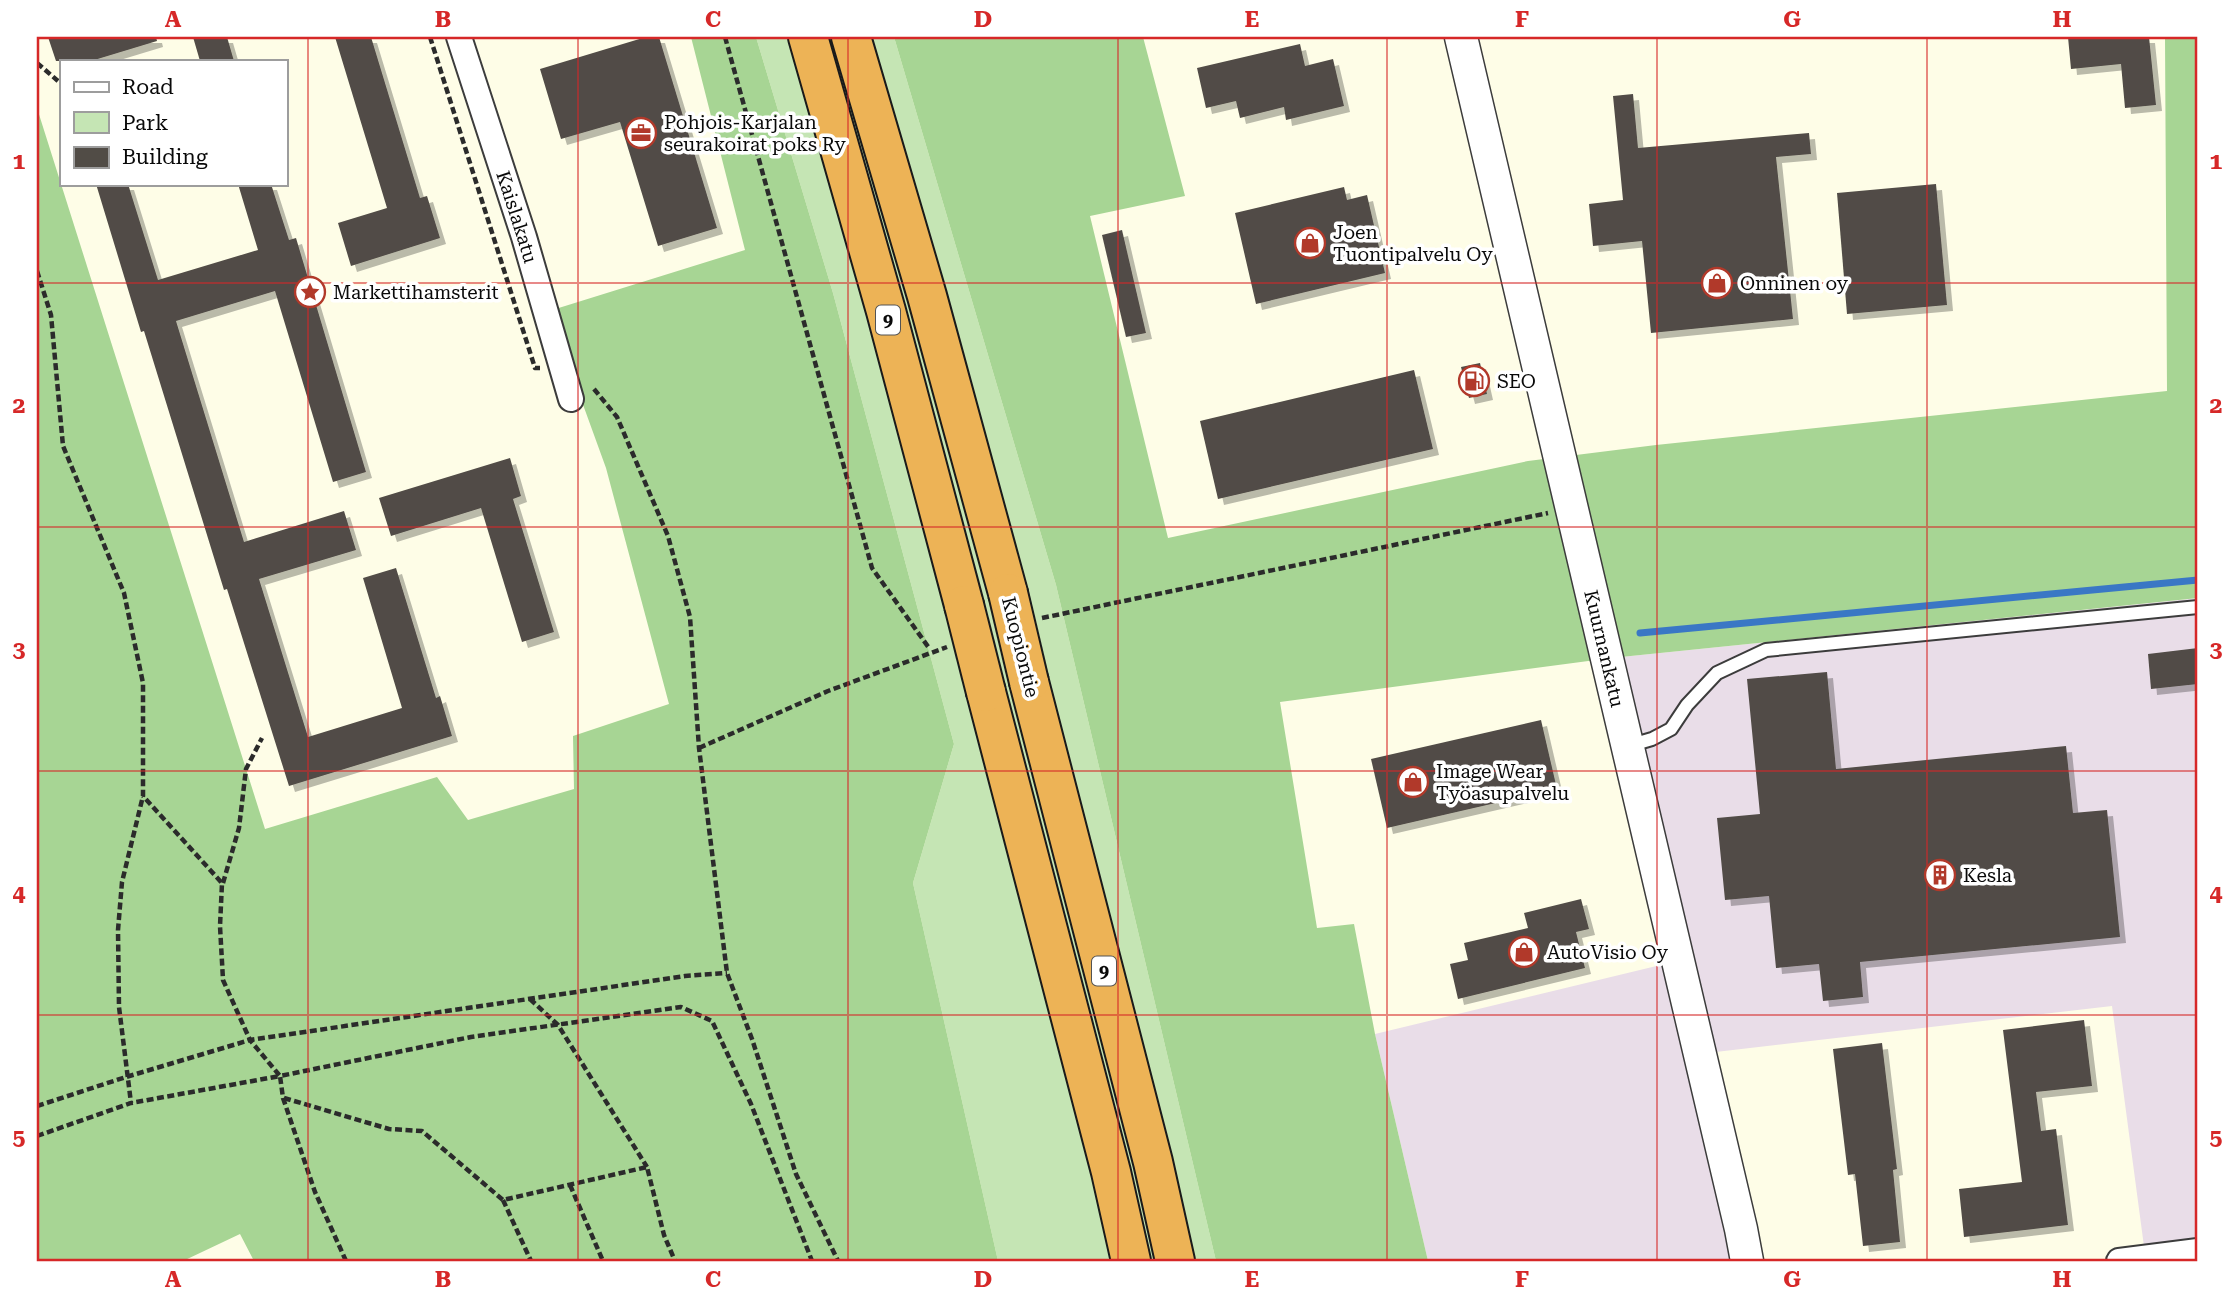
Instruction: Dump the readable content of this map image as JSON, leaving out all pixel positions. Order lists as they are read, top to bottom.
{
  "streets": {
    "highway": ["9", "Kuopiontie"],
    "street": ["Kaislakatu", "Kuurnankatu"]
  },
  "places": {
    "office": ["Pohjois-Karjalan seurakoirat poks Ry"],
    "shop": [
      "Joen Tuontipalvelu Oy",
      "Onninen oy",
      "Image Wear Työasupalvelu",
      "AutoVisio Oy"
    ],
    "place": ["Markettihamsterit"],
    "fuel station": ["SEO"],
    "building": ["Kesla"]
  },
  "legend": ["Road", "Park", "Building"],
  "grid": {
    "columns": [
      "A",
      "B",
      "C",
      "D",
      "E",
      "F",
      "G",
      "H"
    ],
    "rows": [
      "1",
      "2",
      "3",
      "4",
      "5"
    ]
  }
}
